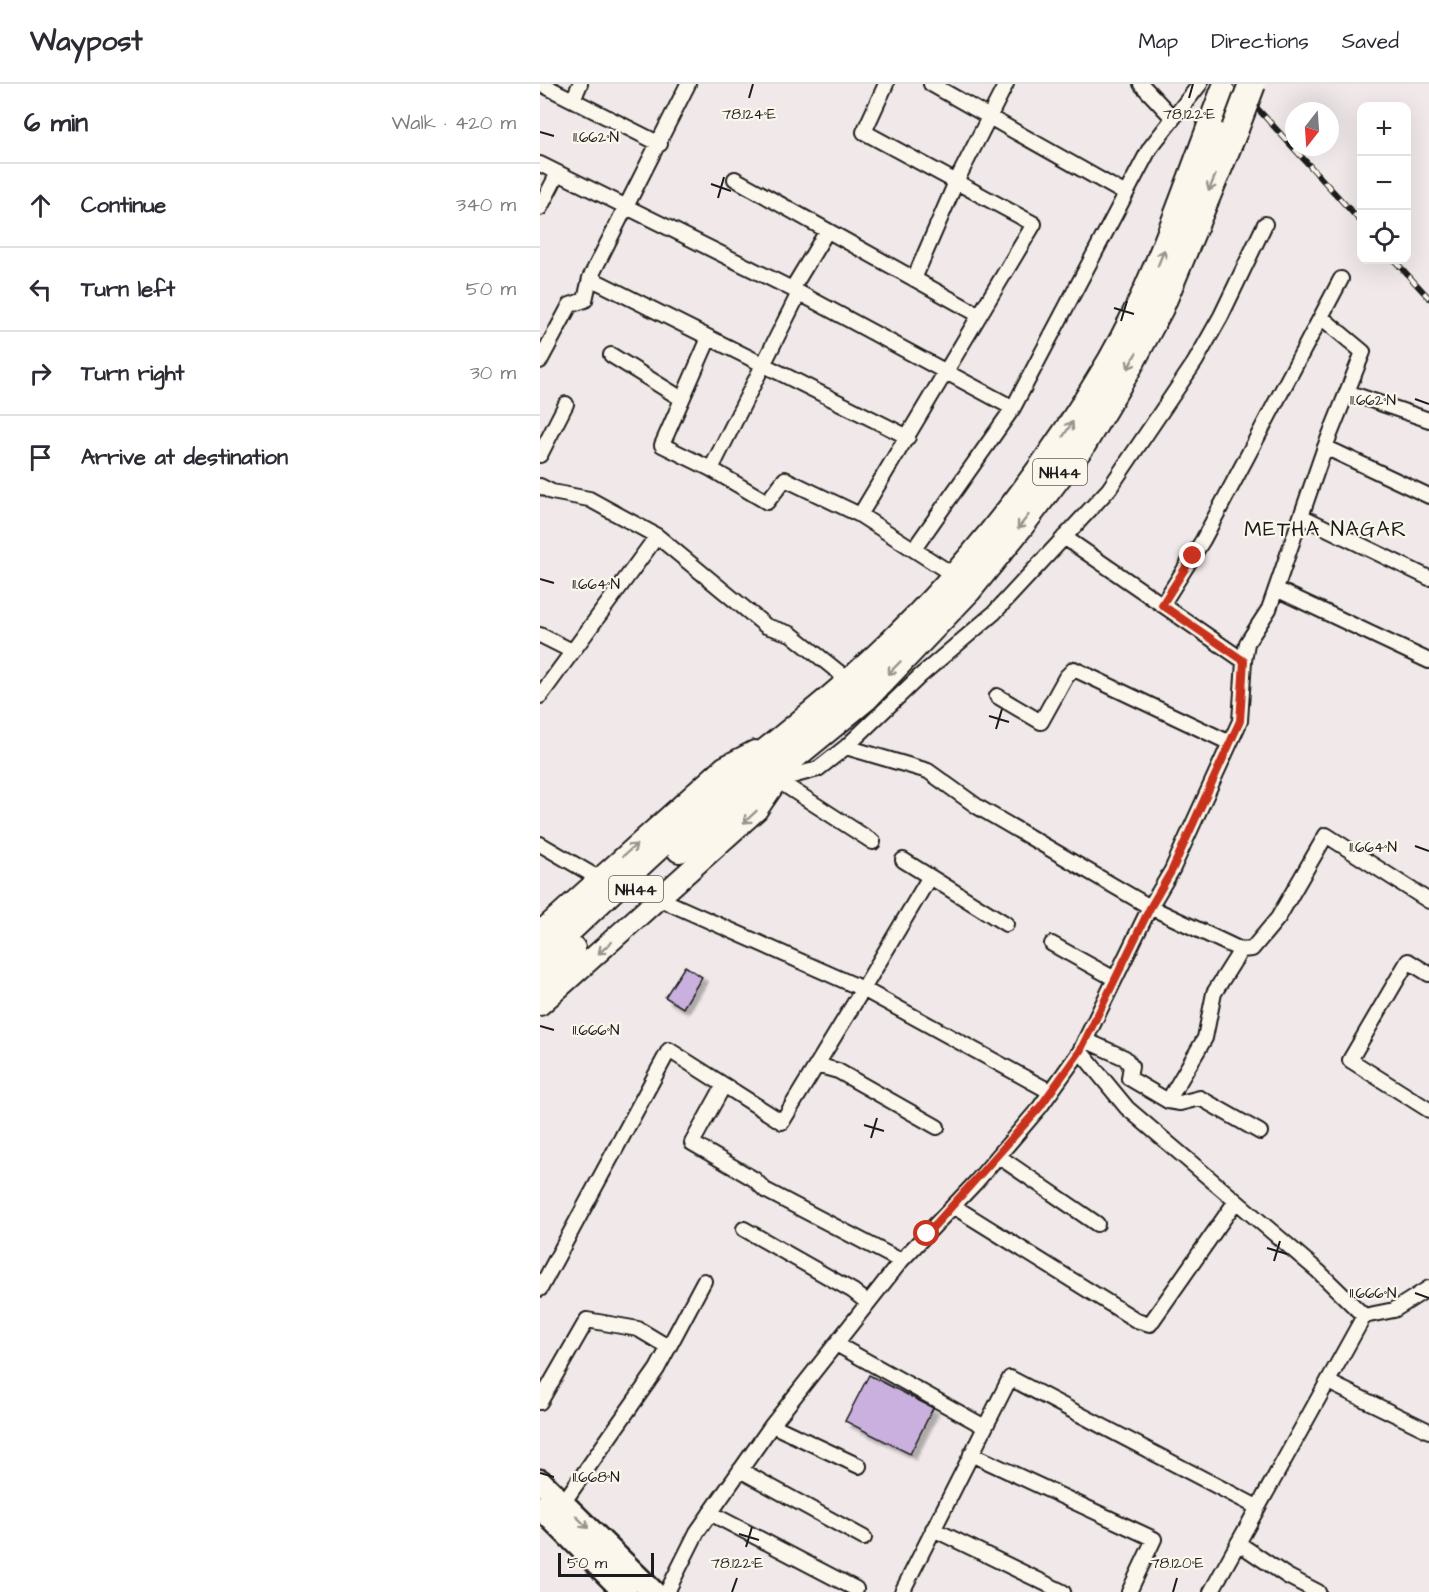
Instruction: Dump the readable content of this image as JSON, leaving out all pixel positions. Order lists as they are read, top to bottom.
{
  "streets": {
    "highway": ["NH44"]
  },
  "districts": ["METHA NAGAR"],
  "scale_bar": "50 m",
  "north": "bottom",
  "page": {
    "header": "Waypost",
    "nav": ["Map", "Directions", "Saved"],
    "heading": ["6 min", "Walk · 420 m"],
    "map_buttons": ["+", "−"],
    "list": [
      ["Continue", "340 m"],
      ["Turn left", "50 m"],
      ["Turn right", "30 m"],
      "Arrive at destination"
    ],
    "scale": "50 m"
  },
  "coordinates": [
    "78.124°E",
    "78.122°E",
    "11.662°N",
    "11.664°N",
    "11.666°N",
    "11.668°N",
    "78.120°E"
  ]
}
